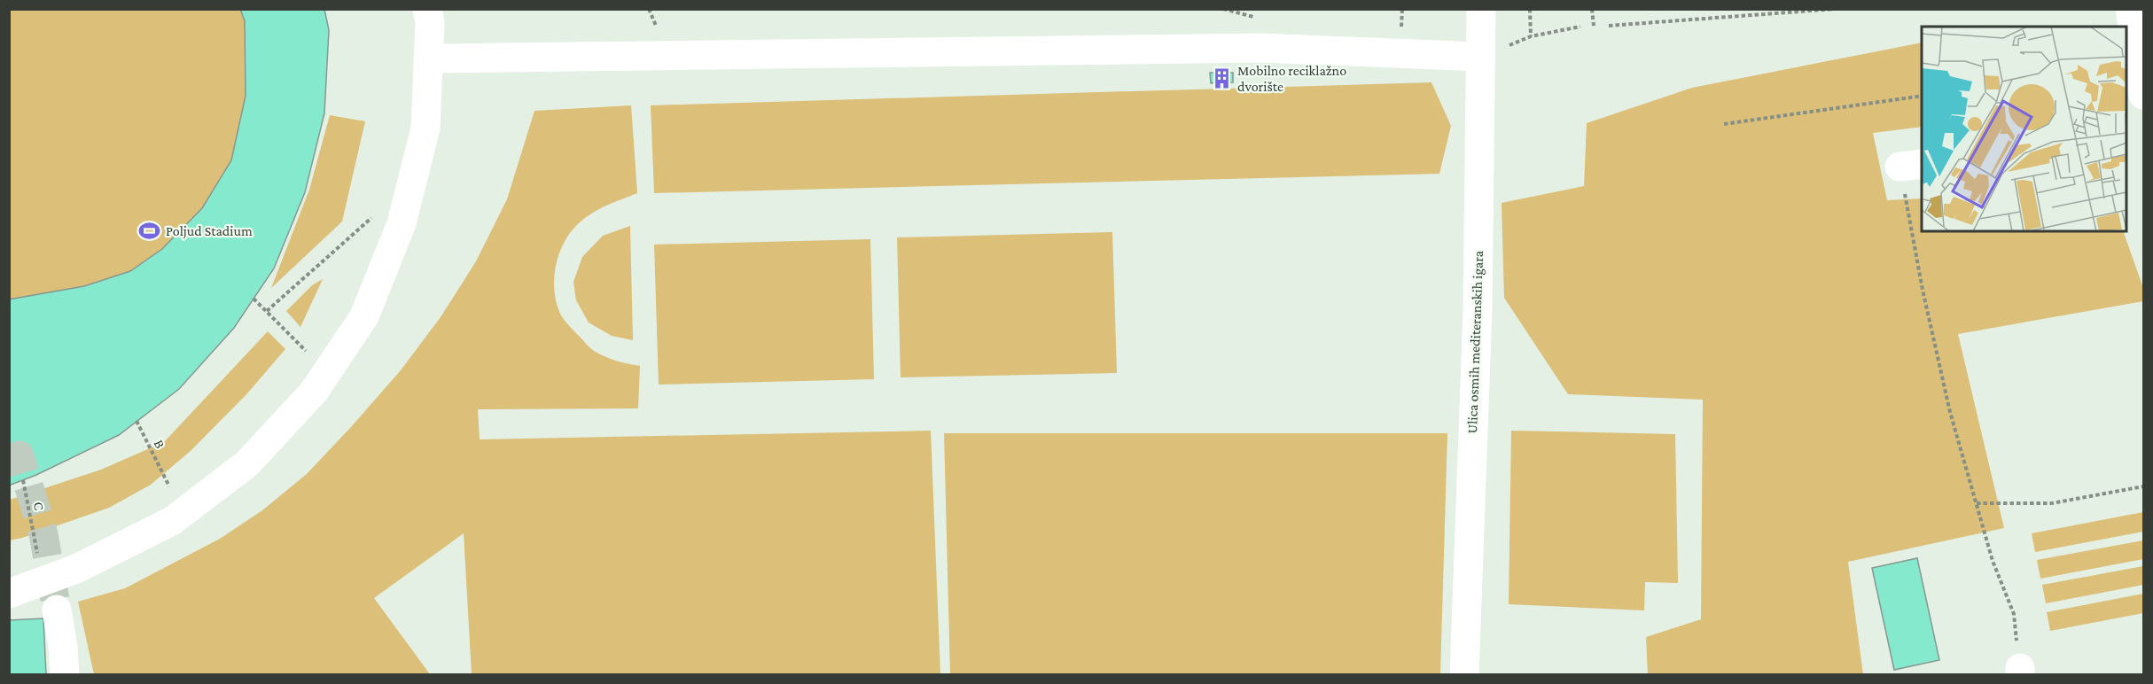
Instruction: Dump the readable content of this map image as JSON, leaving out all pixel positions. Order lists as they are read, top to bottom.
{
  "streets": {
    "street": ["Ulica osmih mediteranskih igara"],
    "path": ["B", "C"]
  },
  "places": {
    "building": ["Mobilno reciklažno dvorište"],
    "sports": ["Poljud Stadium"]
  }
}
